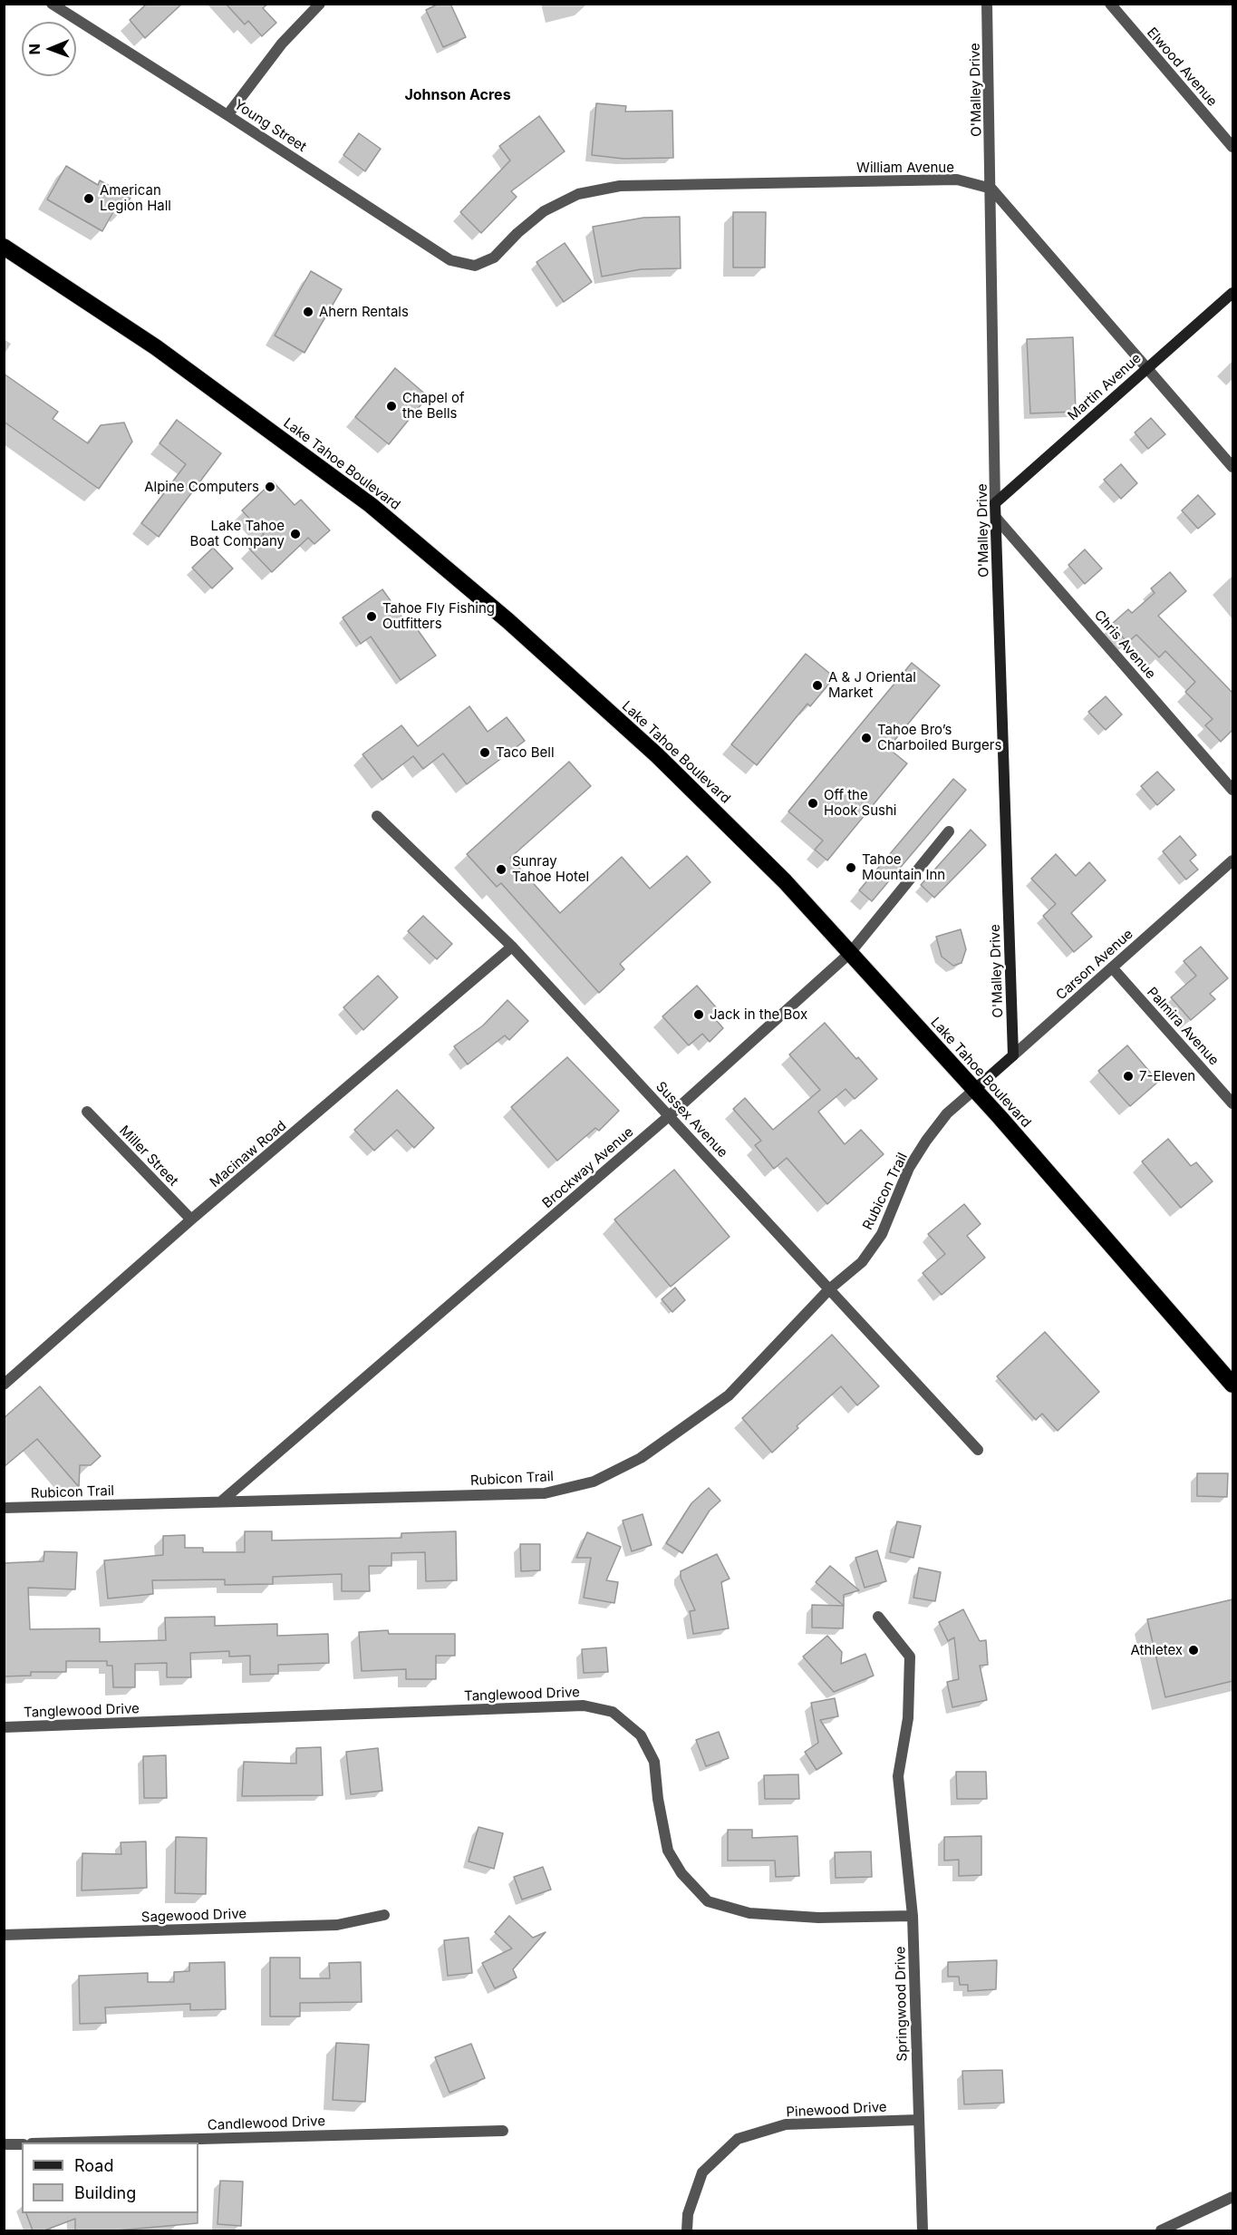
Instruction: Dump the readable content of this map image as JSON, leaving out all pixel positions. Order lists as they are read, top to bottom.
{
  "streets": {
    "highway": ["Lake Tahoe Boulevard"],
    "street": [
      "Elwood Avenue",
      "O'Malley Drive",
      "Young Street",
      "William Avenue",
      "Martin Avenue",
      "Chris Avenue",
      "Carson Avenue",
      "Palmira Avenue",
      "Sussex Avenue",
      "Macinaw Road",
      "Miller Street",
      "Brockway Avenue",
      "Rubicon Trail",
      "Tanglewood Drive",
      "Sagewood Drive",
      "Springwood Drive",
      "Pinewood Drive",
      "Candlewood Drive"
    ]
  },
  "crossings": [
    ["O'Malley Drive", "William Avenue"],
    ["O'Malley Drive", "Martin Avenue"],
    ["O'Malley Drive", "Chris Avenue"],
    ["O'Malley Drive", "Carson Avenue"],
    ["Young Street", "William Avenue"],
    ["Lake Tahoe Boulevard", "Carson Avenue"],
    ["Lake Tahoe Boulevard", "Brockway Avenue"],
    ["Lake Tahoe Boulevard", "Rubicon Trail"],
    ["Carson Avenue", "Palmira Avenue"],
    ["Carson Avenue", "Rubicon Trail"],
    ["Sussex Avenue", "Macinaw Road"],
    ["Sussex Avenue", "Brockway Avenue"],
    ["Sussex Avenue", "Rubicon Trail"],
    ["Macinaw Road", "Miller Street"],
    ["Brockway Avenue", "Rubicon Trail"],
    ["Tanglewood Drive", "Springwood Drive"],
    ["Springwood Drive", "Pinewood Drive"]
  ],
  "districts": ["Johnson Acres"],
  "places": [
    "American Legion Hall",
    "Ahern Rentals",
    "Chapel of the Bells",
    "Alpine Computers",
    "Lake Tahoe Boat Company",
    "Tahoe Fly Fishing Outfitters",
    "A & J Oriental Market",
    "Tahoe Bro’s Charboiled Burgers",
    "Taco Bell",
    "Off the Hook Sushi",
    "Tahoe Mountain Inn",
    "Sunray Tahoe Hotel",
    "Jack in the Box",
    "7-Eleven",
    "Athletex"
  ],
  "legend": ["Road", "Building"],
  "north": "left"
}
